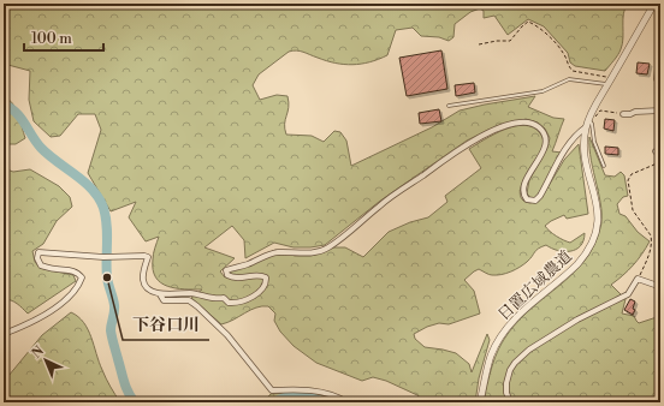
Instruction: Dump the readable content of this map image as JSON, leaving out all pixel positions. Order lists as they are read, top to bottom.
{
  "streets": {
    "street": ["日置広域農道"]
  },
  "places": ["下谷口川"],
  "scale_bar": "100 m",
  "north": "top left"
}
